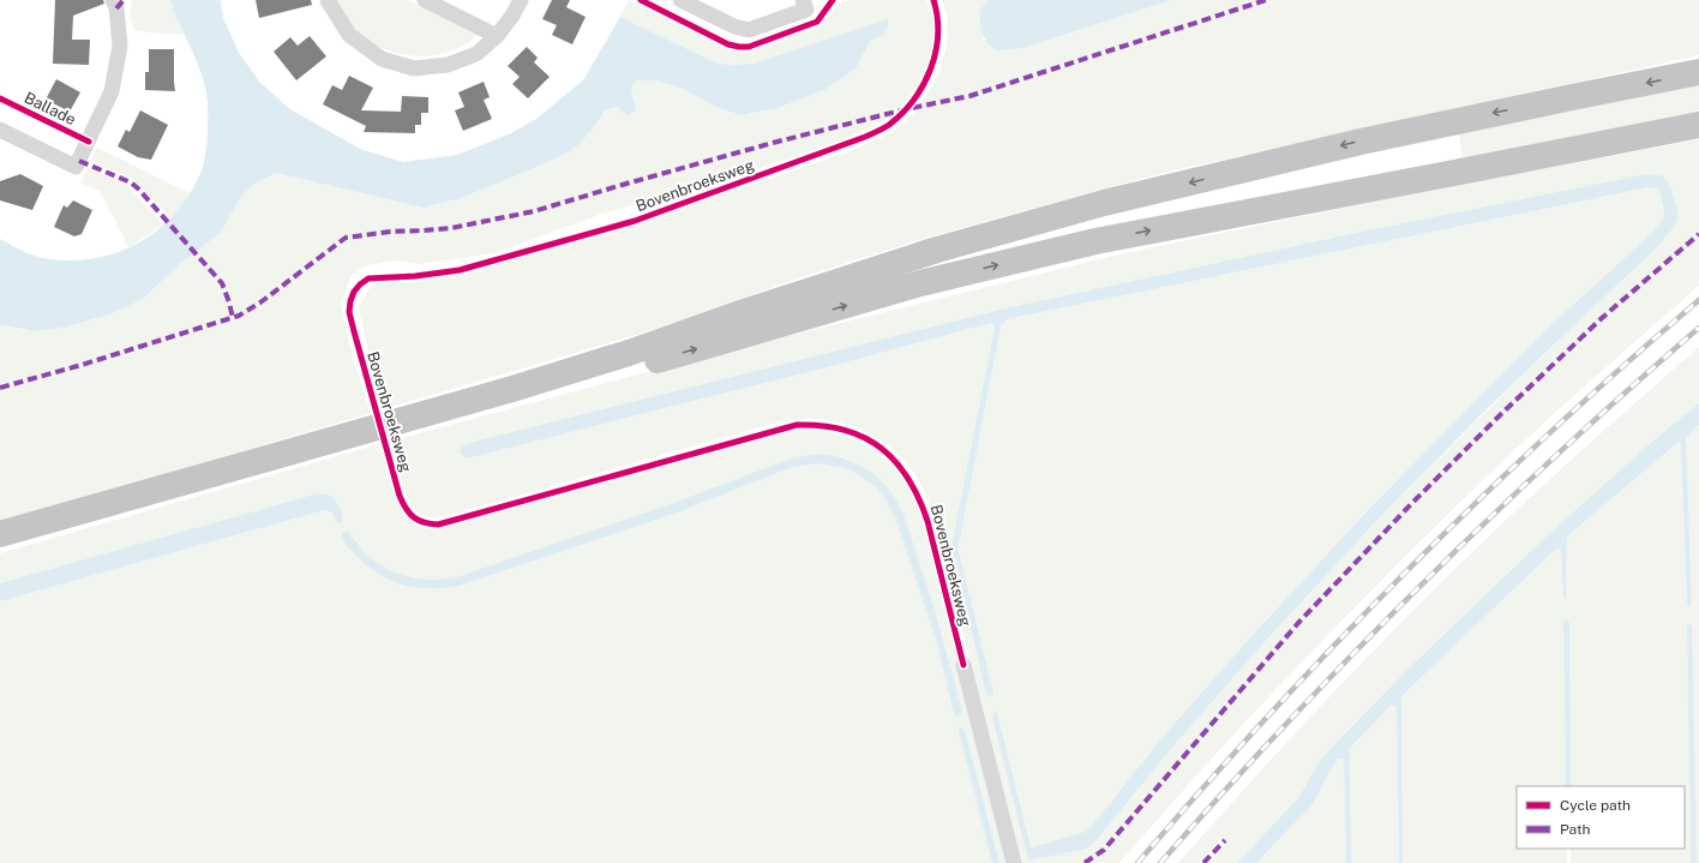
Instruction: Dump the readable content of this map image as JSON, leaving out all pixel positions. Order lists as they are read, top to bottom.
{
  "streets": {
    "street": ["Ballade"],
    "cycle path": ["Bovenbroeksweg"]
  },
  "legend": ["Cycle path", "Path"]
}
